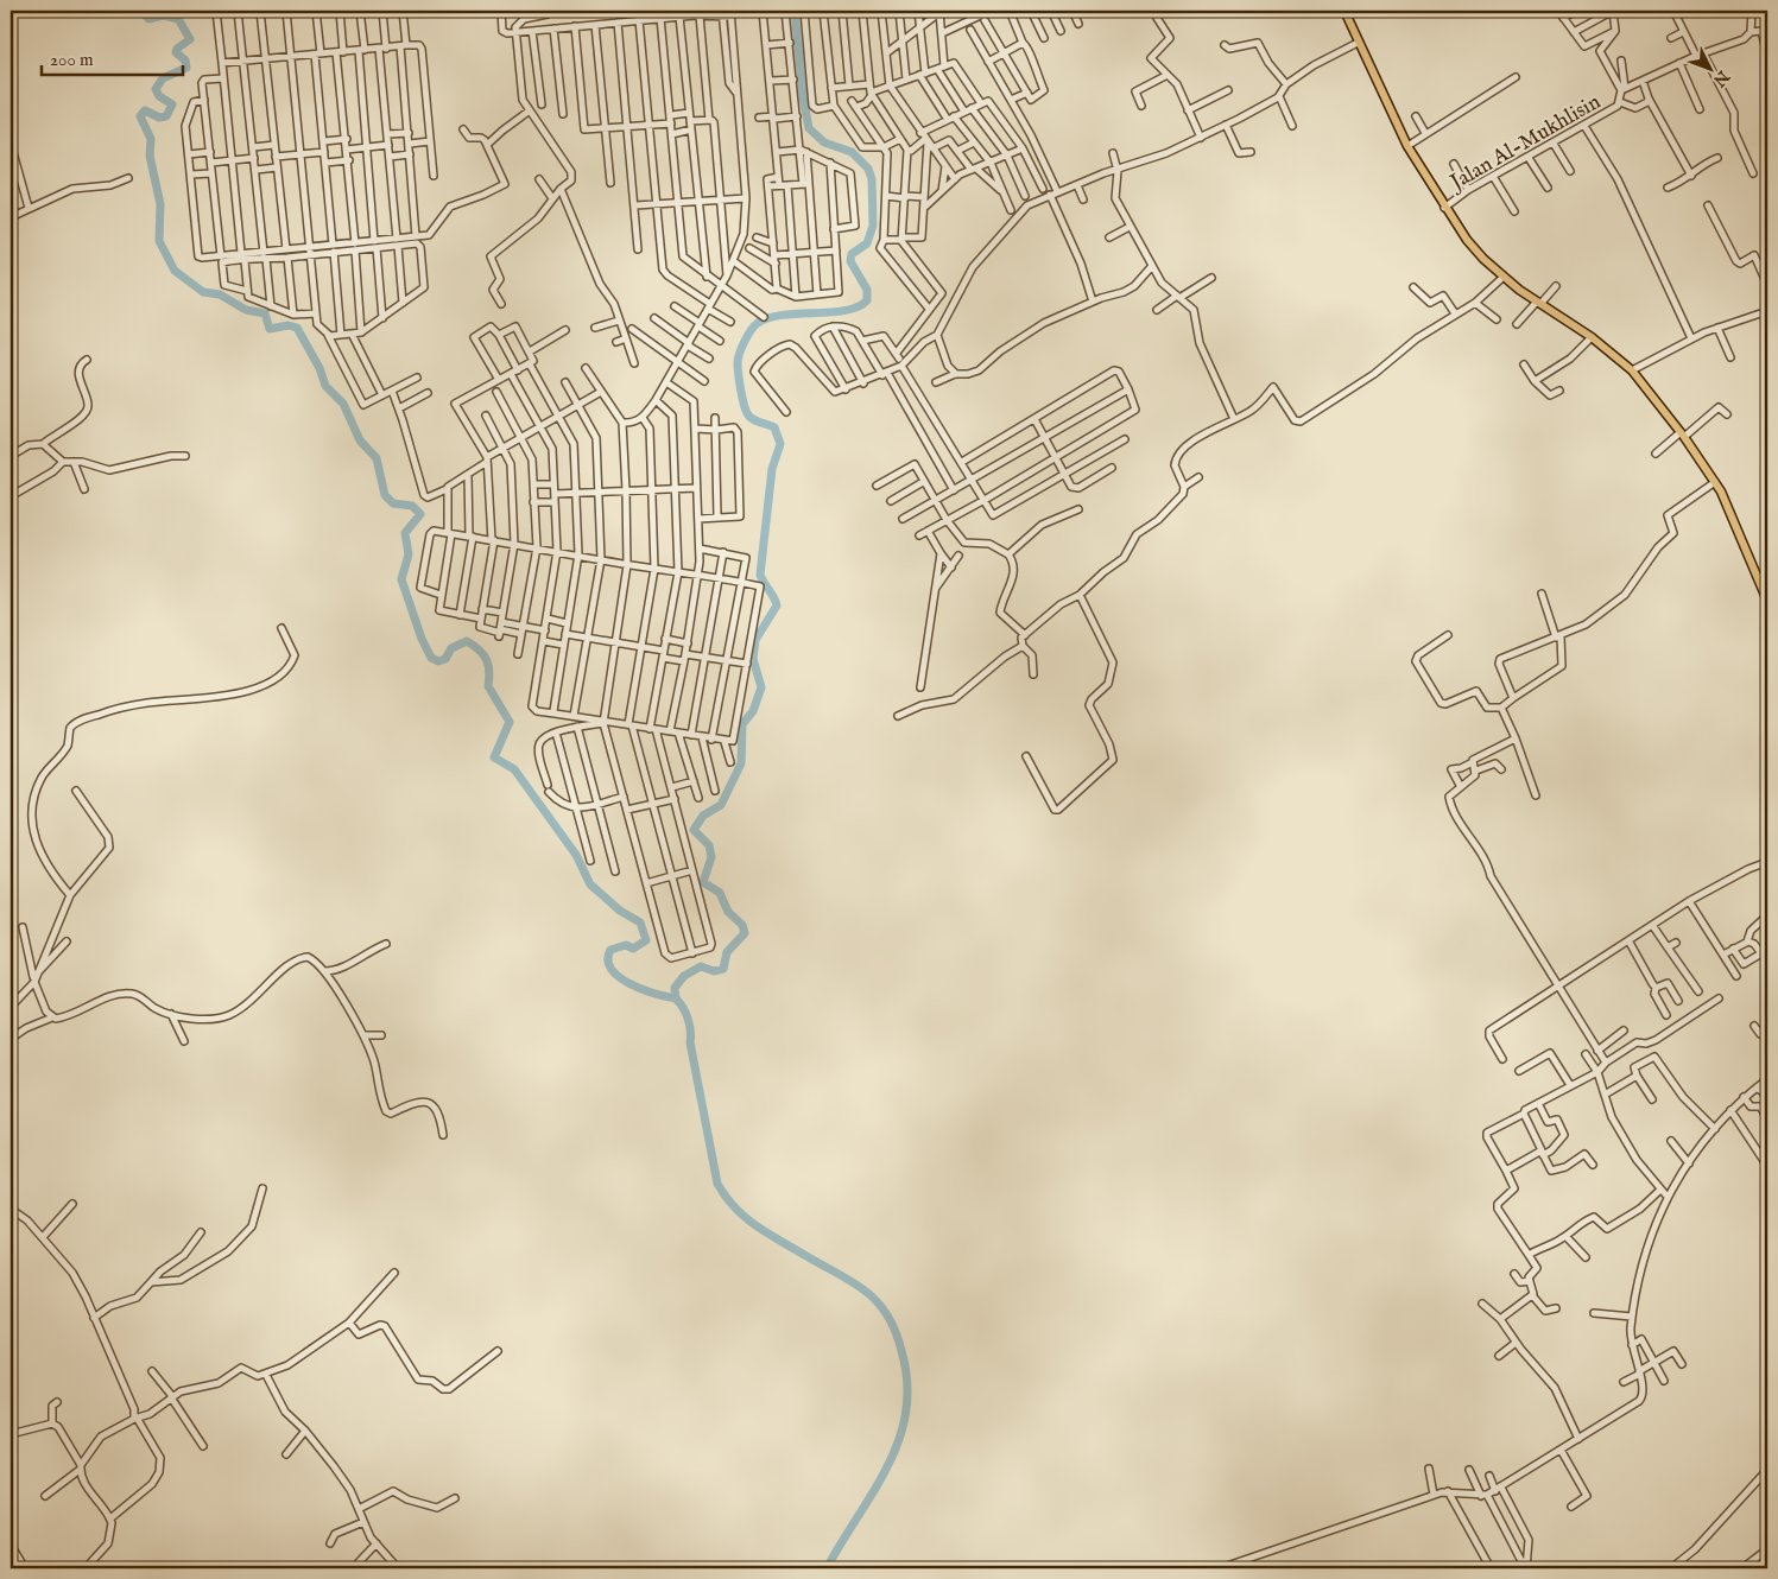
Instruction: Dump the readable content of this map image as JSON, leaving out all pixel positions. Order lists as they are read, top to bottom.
{
  "streets": {
    "street": ["Jalan Al-Mukhlisin"]
  },
  "scale_bar": "200 m",
  "north": "bottom right"
}
